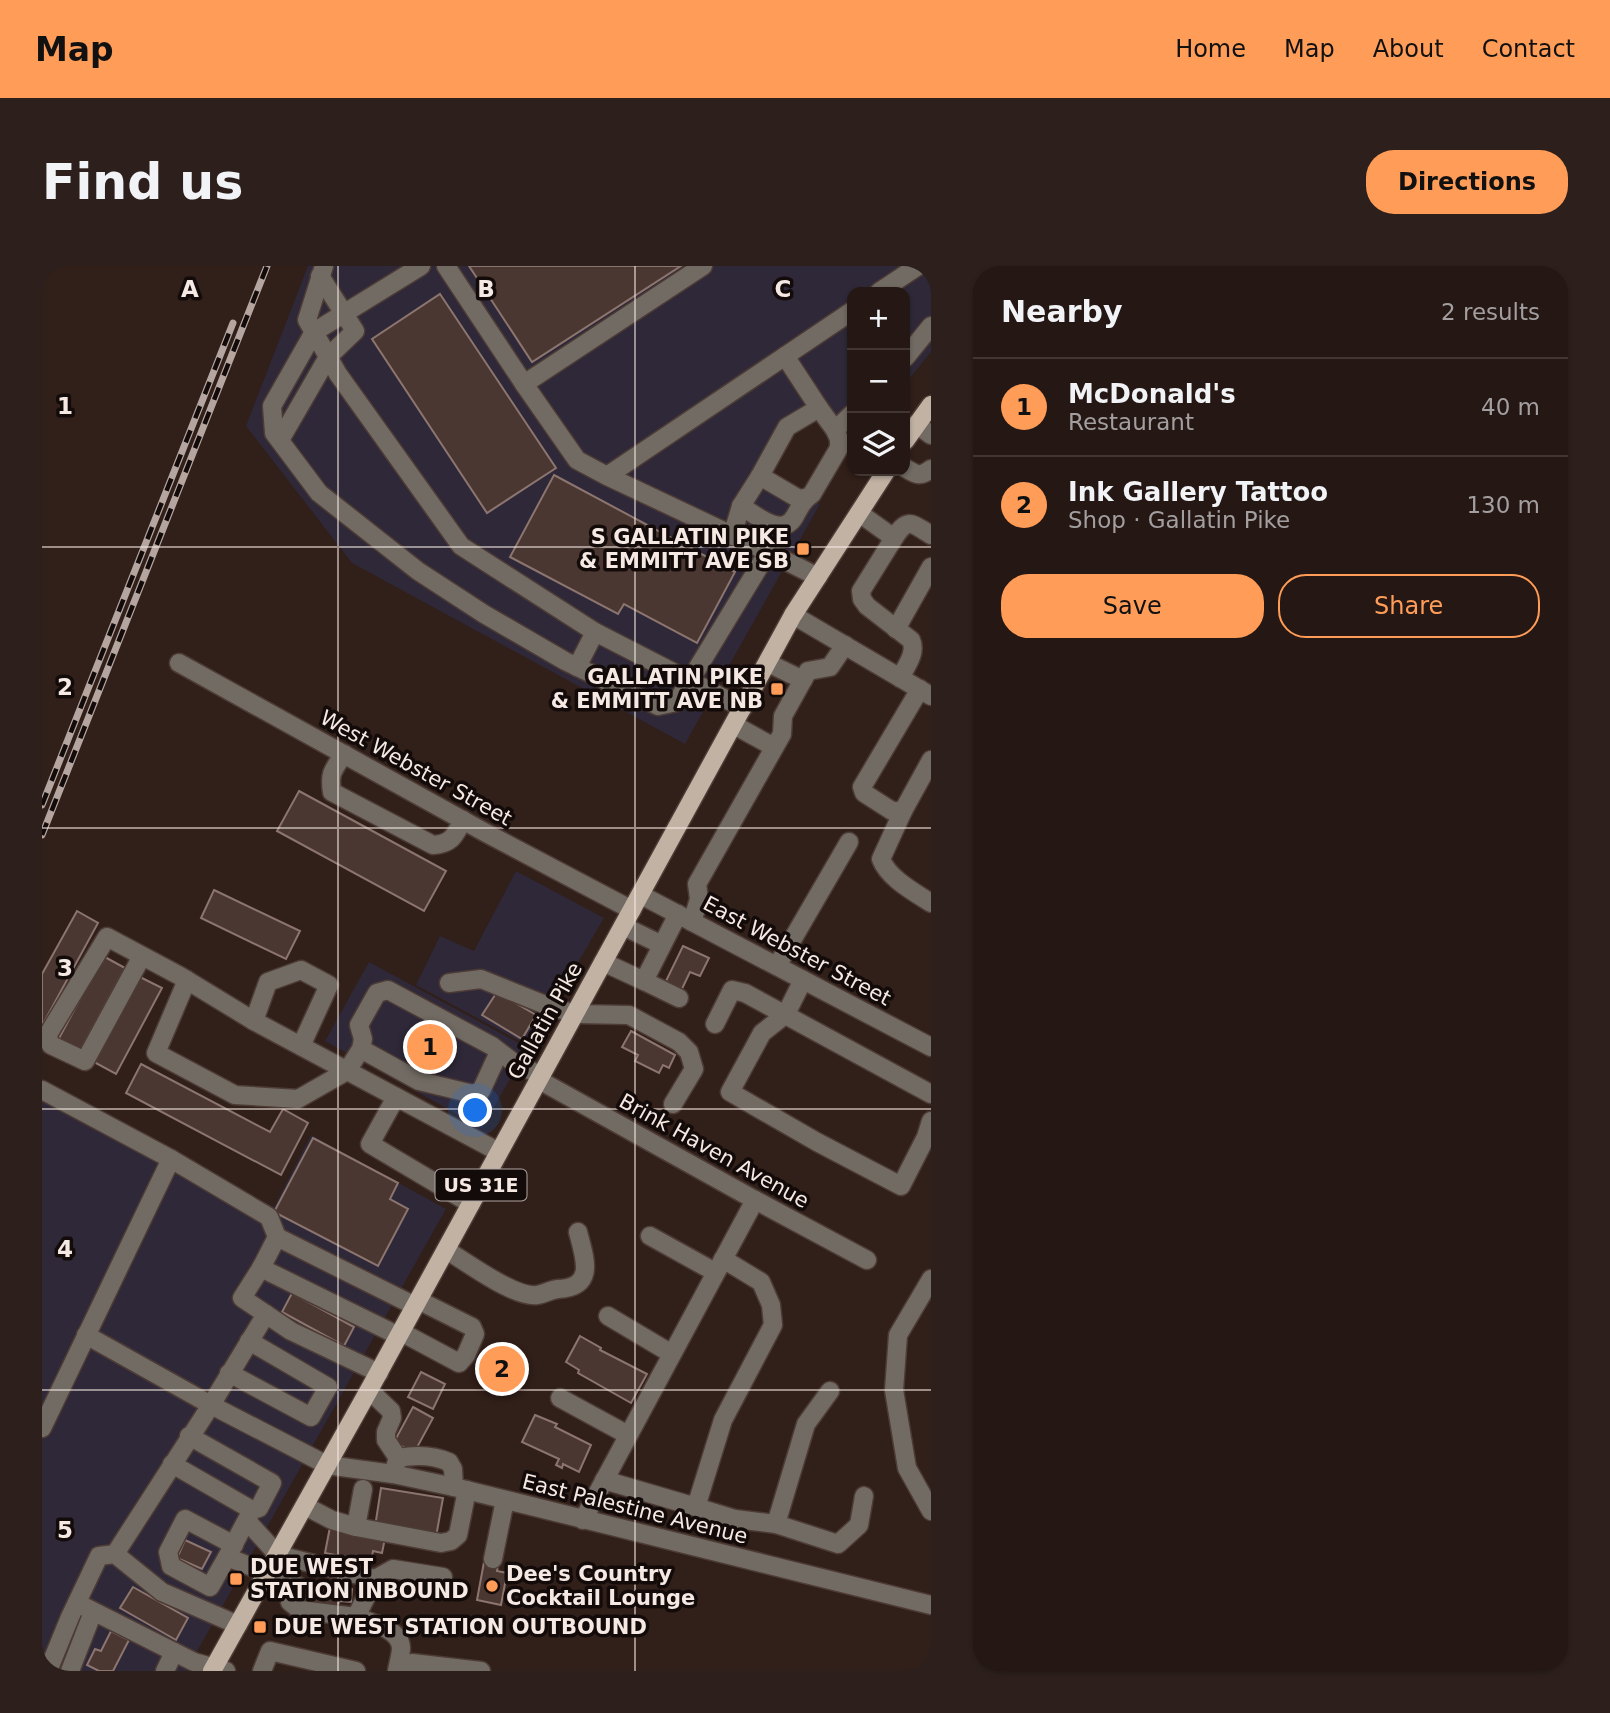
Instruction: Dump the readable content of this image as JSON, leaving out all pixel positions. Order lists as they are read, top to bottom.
{
  "streets": {
    "main road": ["Gallatin Pike", "US 31E"],
    "street": [
      "West Webster Street",
      "East Webster Street",
      "Brink Haven Avenue",
      "East Palestine Avenue"
    ]
  },
  "crossings": [
    ["West Webster Street", "East Webster Street"],
    ["West Webster Street", "Gallatin Pike"],
    ["East Webster Street", "Gallatin Pike"],
    ["Gallatin Pike", "Brink Haven Avenue"],
    ["Gallatin Pike", "East Palestine Avenue"]
  ],
  "places": {
    "transit": [
      "S GALLATIN PIKE & EMMITT AVE SB",
      "GALLATIN PIKE & EMMITT AVE NB",
      "DUE WEST STATION INBOUND",
      "DUE WEST STATION OUTBOUND"
    ],
    "other": ["Dee's Country Cocktail Lounge"]
  },
  "page": {
    "header": "Map",
    "nav": [
      "Home",
      "Map",
      "About",
      "Contact"
    ],
    "buttons": [
      "Directions",
      ["Save", "Share"]
    ],
    "title": "Find us",
    "heading": ["Nearby", "2 results"],
    "map_buttons": ["+", "−"],
    "list": [
      {
        "mark": "1",
        "name": "McDonald's",
        "note": "Restaurant",
        "value": "40 m"
      },
      {
        "mark": "2",
        "name": "Ink Gallery Tattoo",
        "note": "Shop · Gallatin Pike",
        "value": "130 m"
      }
    ],
    "pins": ["1", "2"]
  },
  "grid": {
    "columns": ["A", "B", "C"],
    "rows": [
      "1",
      "2",
      "3",
      "4",
      "5"
    ]
  }
}
